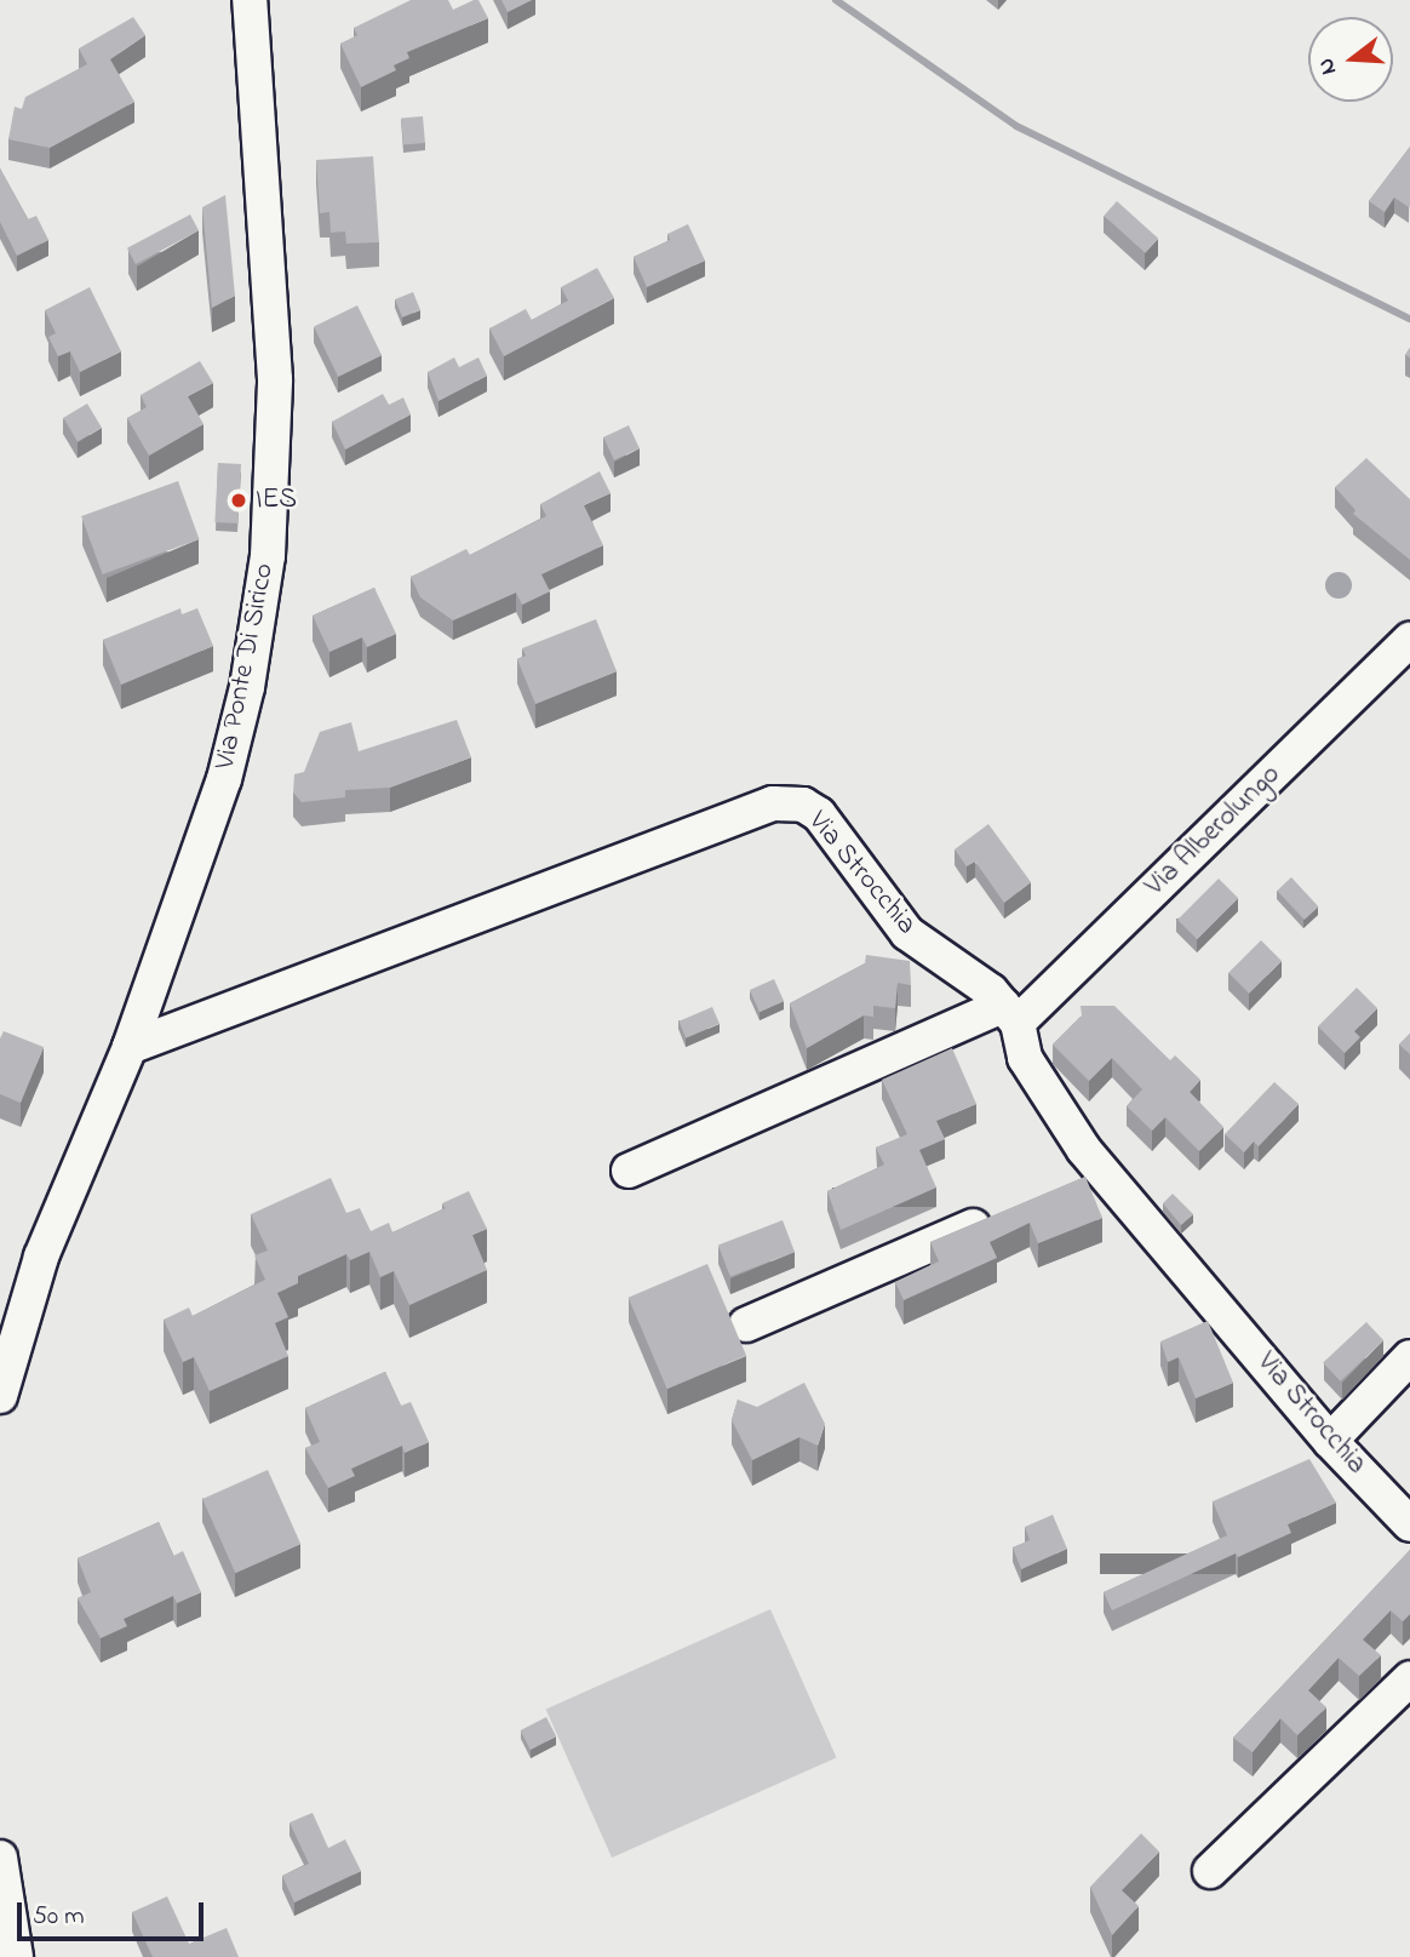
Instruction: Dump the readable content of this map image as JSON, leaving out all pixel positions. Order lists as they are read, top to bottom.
{
  "streets": {
    "street": ["Via Ponte Di Sirico", "Via Alberolungo", "Via Strocchia"]
  },
  "crossings": [
    ["Via Ponte Di Sirico", "Via Strocchia"],
    ["Via Alberolungo", "Via Strocchia"]
  ],
  "places": ["IES"],
  "scale_bar": "50 m",
  "north": "left"
}
